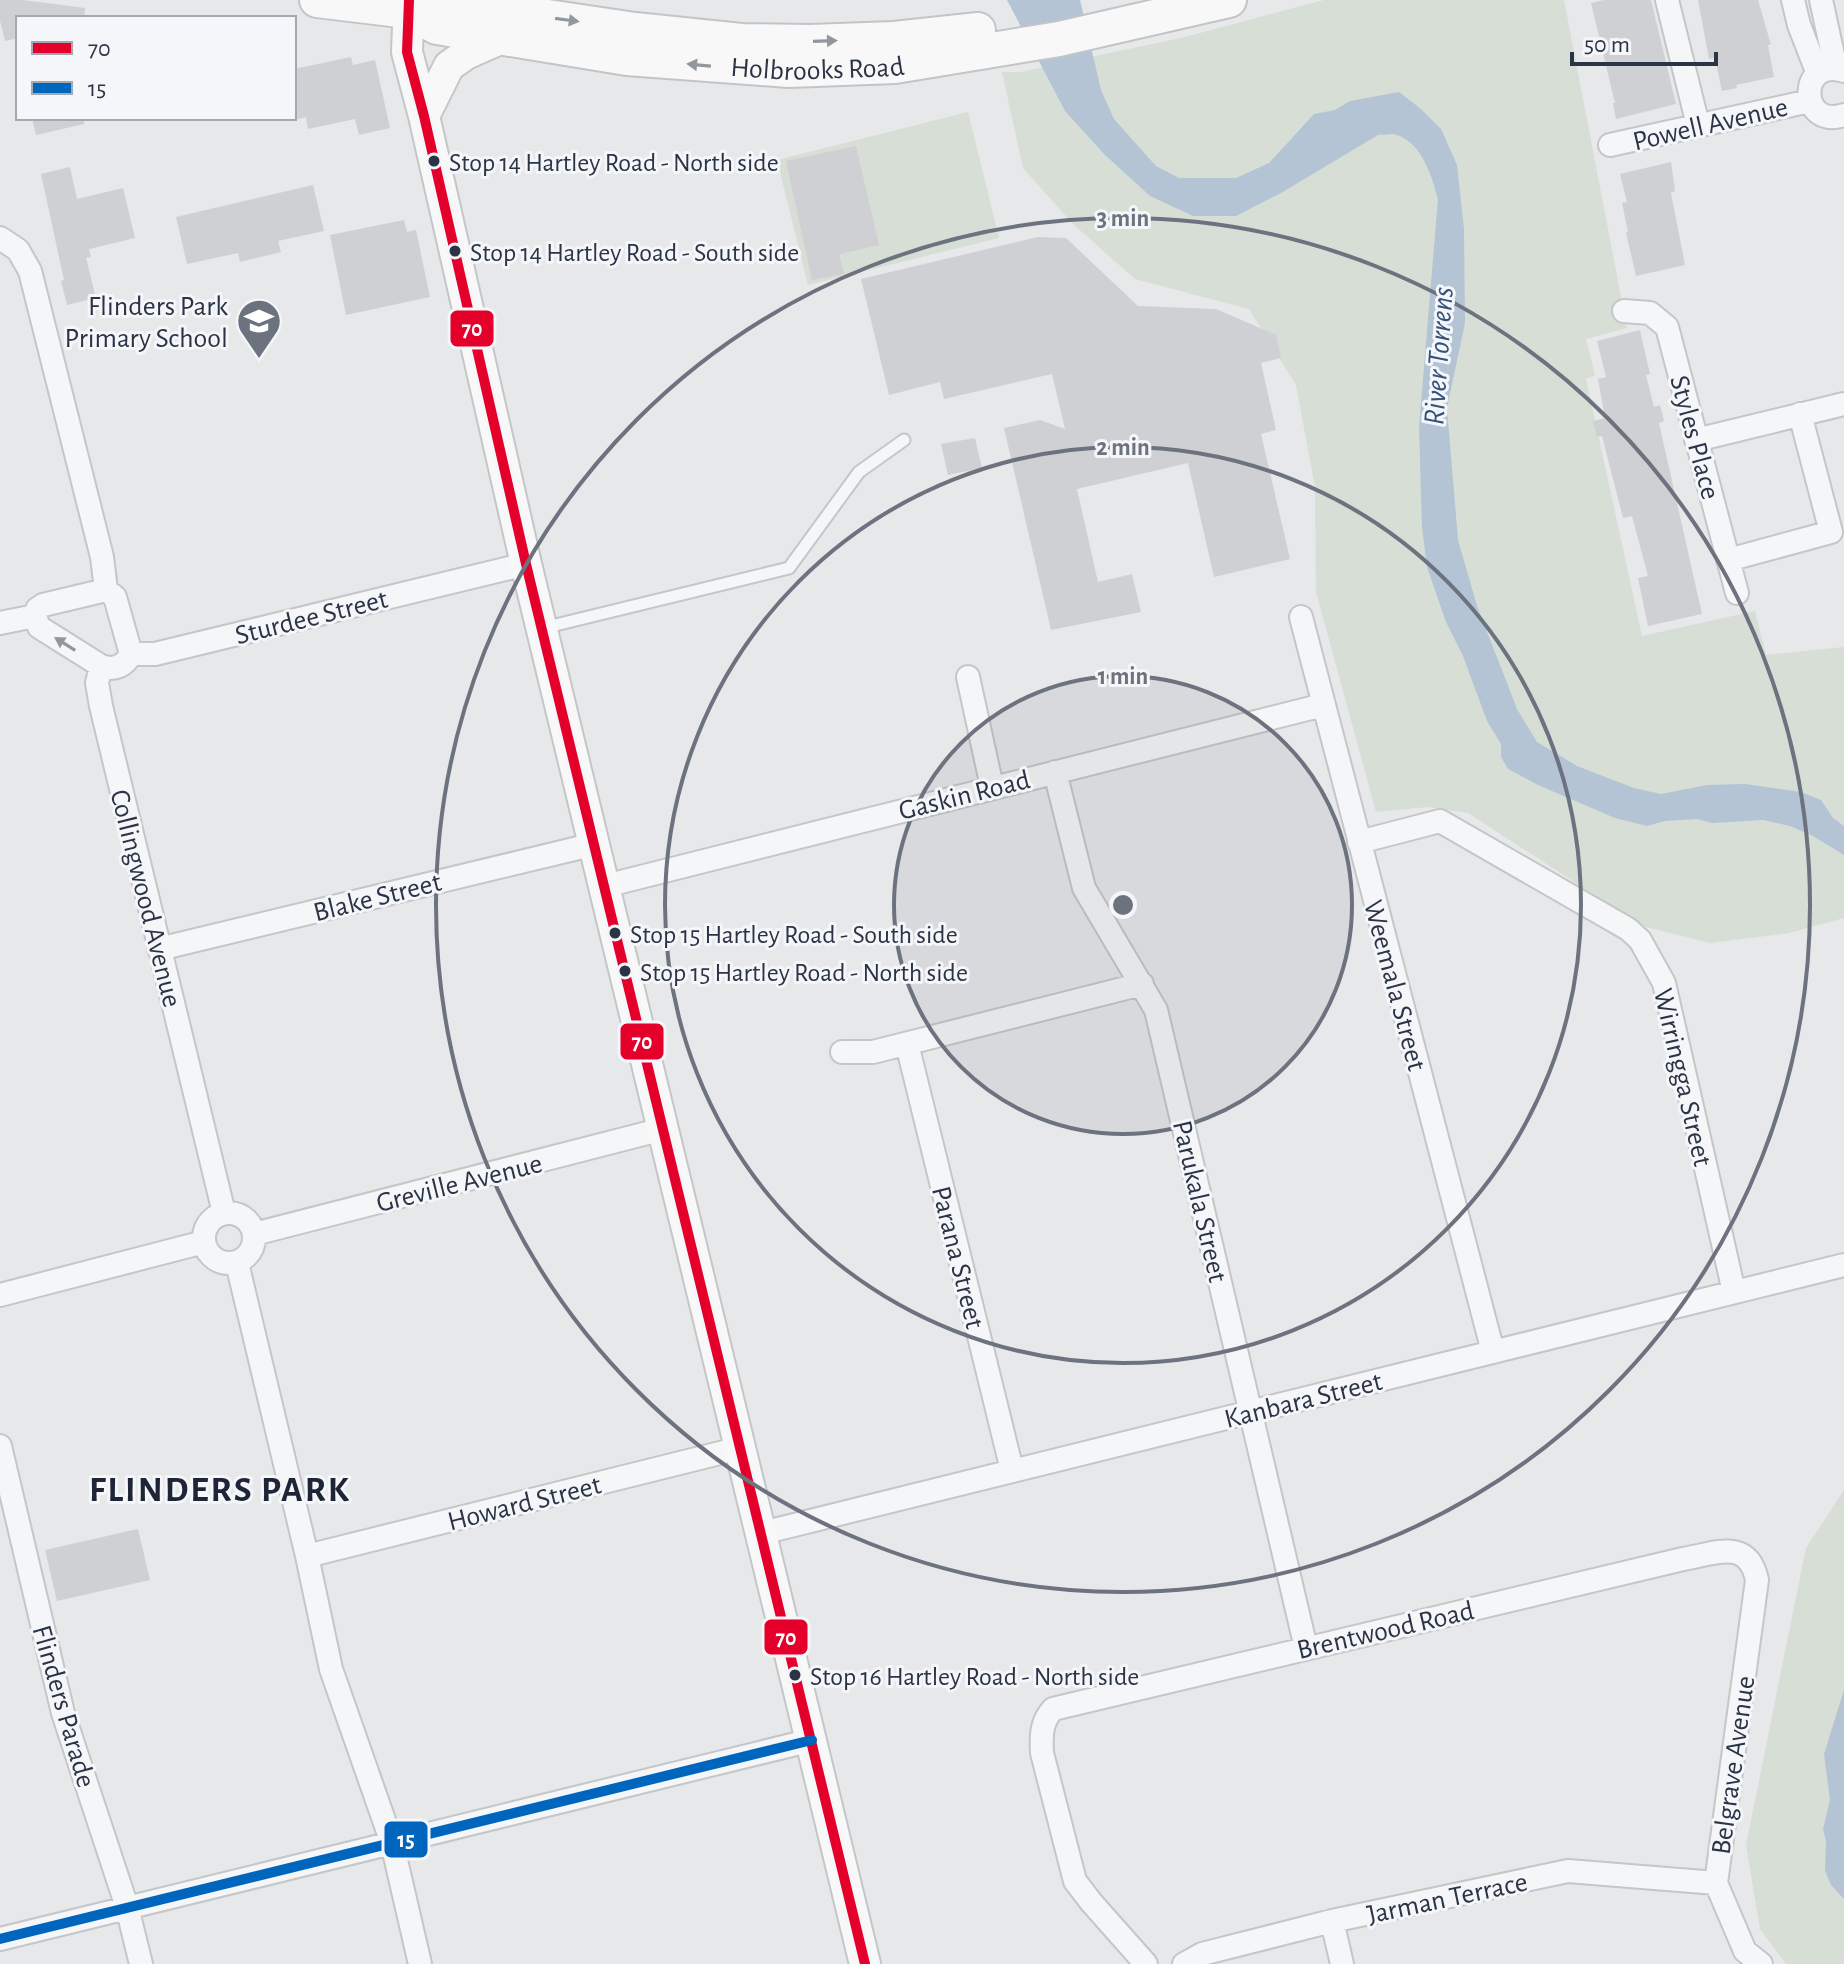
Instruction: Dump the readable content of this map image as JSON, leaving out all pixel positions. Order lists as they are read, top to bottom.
{
  "streets": {
    "main road": ["Holbrooks Road"],
    "street": [
      "Powell Avenue",
      "Styles Place",
      "Sturdee Street",
      "Gaskin Road",
      "Blake Street",
      "Collingwood Avenue",
      "Weemala Street",
      "Wirringga Street",
      "Greville Avenue",
      "Parukala Street",
      "Parana Street",
      "Kanbara Street",
      "Howard Street",
      "Brentwood Road",
      "Flinders Parade",
      "Belgrave Avenue",
      "Jarman Terrace"
    ]
  },
  "crossings": [
    ["Sturdee Street", "Collingwood Avenue"],
    ["Gaskin Road", "Weemala Street"],
    ["Gaskin Road", "Parukala Street"],
    ["Blake Street", "Collingwood Avenue"],
    ["Collingwood Avenue", "Greville Avenue"],
    ["Weemala Street", "Wirringga Street"],
    ["Weemala Street", "Kanbara Street"],
    ["Wirringga Street", "Kanbara Street"],
    ["Parukala Street", "Kanbara Street"],
    ["Parukala Street", "Brentwood Road"],
    ["Parana Street", "Kanbara Street"],
    ["Brentwood Road", "Belgrave Avenue"],
    ["Belgrave Avenue", "Jarman Terrace"]
  ],
  "districts": ["FLINDERS PARK"],
  "water": ["River Torrens"],
  "places": {
    "other": [
      "Stop 14 Hartley Road - North side",
      "Stop 14 Hartley Road - South side",
      "Stop 15 Hartley Road - South side",
      "Stop 15 Hartley Road - North side",
      "Stop 16 Hartley Road - North side"
    ],
    "school or university": ["Flinders Park Primary School"]
  },
  "lines": ["transit line 70", "transit line 15"],
  "legend": ["70", "15"],
  "scale_bar": "50 m",
  "rings": ["3 min", "2 min", "1 min"]
}
